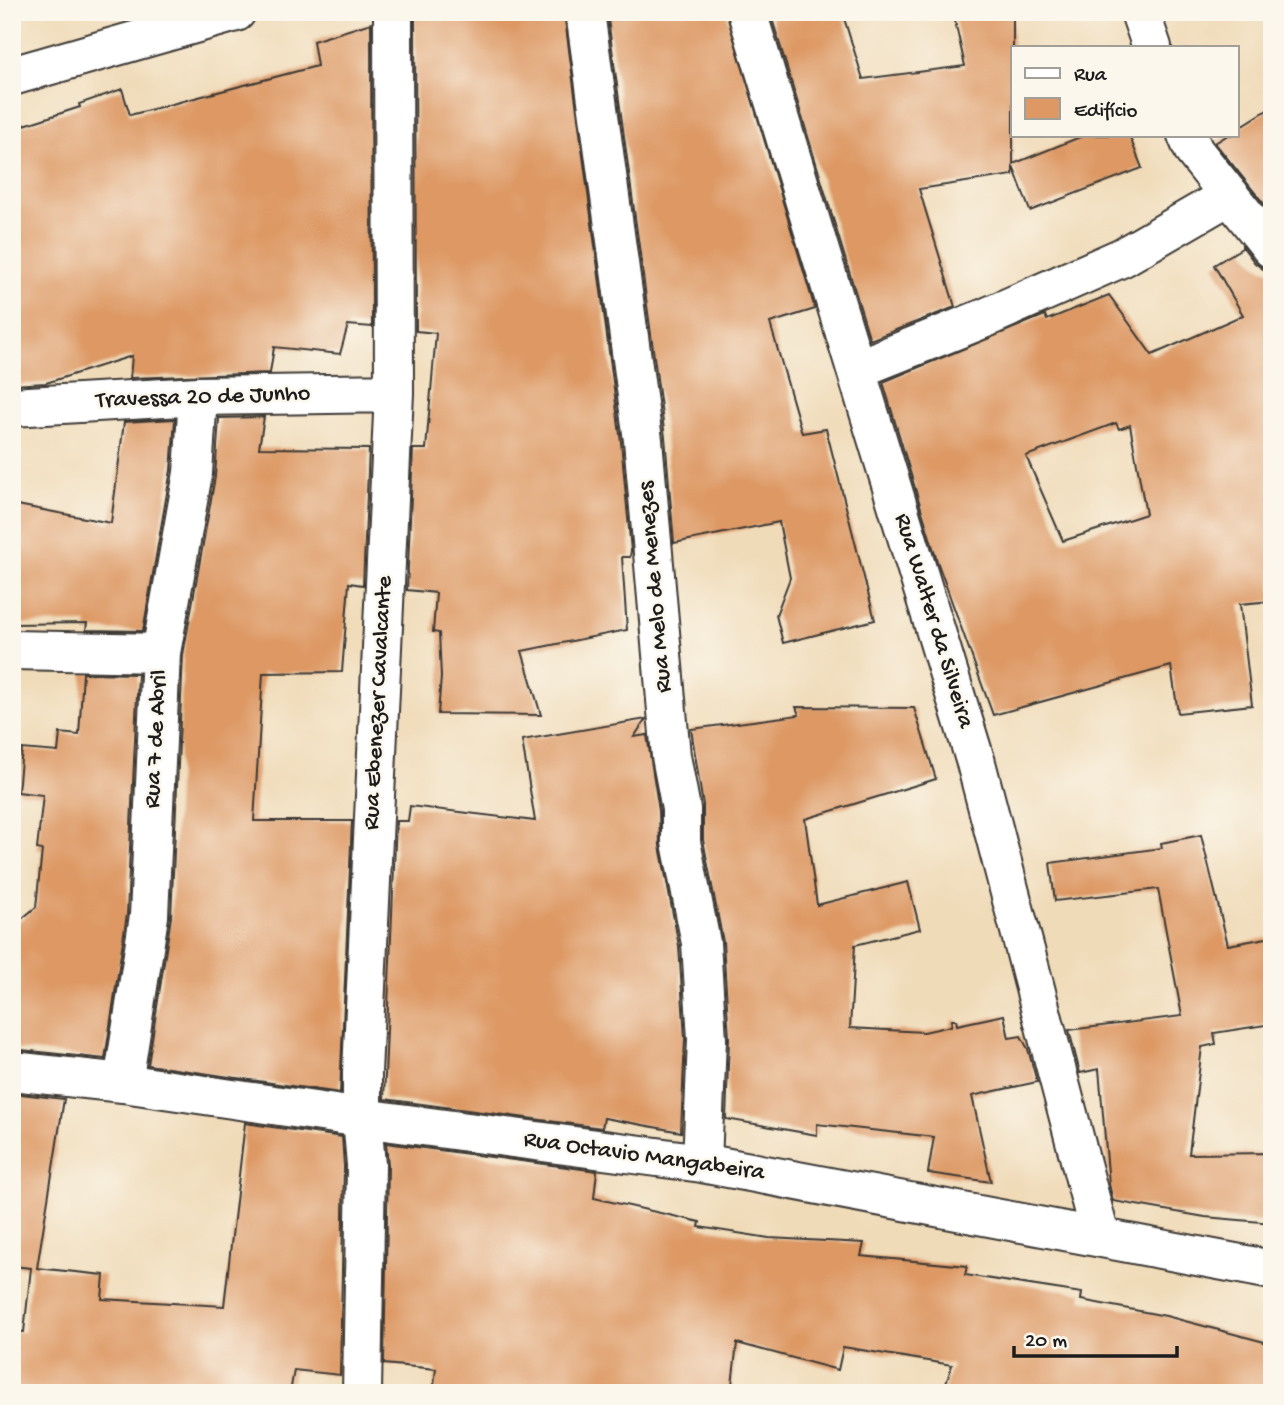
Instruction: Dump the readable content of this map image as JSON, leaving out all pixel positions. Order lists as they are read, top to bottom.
{
  "streets": {
    "street": [
      "Travessa 20 de Junho",
      "Rua Melo de Menezes",
      "Rua Walter da Silveira",
      "Rua Ebenezer Cavalcante",
      "Rua 7 de Abril",
      "Rua Octavio Mangabeira"
    ]
  },
  "crossings": [
    ["Travessa 20 de Junho", "Rua Ebenezer Cavalcante"],
    ["Travessa 20 de Junho", "Rua 7 de Abril"],
    ["Rua Melo de Menezes", "Rua Octavio Mangabeira"],
    ["Rua Walter da Silveira", "Rua Octavio Mangabeira"],
    ["Rua Ebenezer Cavalcante", "Rua Octavio Mangabeira"],
    ["Rua 7 de Abril", "Rua Octavio Mangabeira"]
  ],
  "legend": ["Rua", "Edifício"],
  "scale_bar": "20 m"
}
